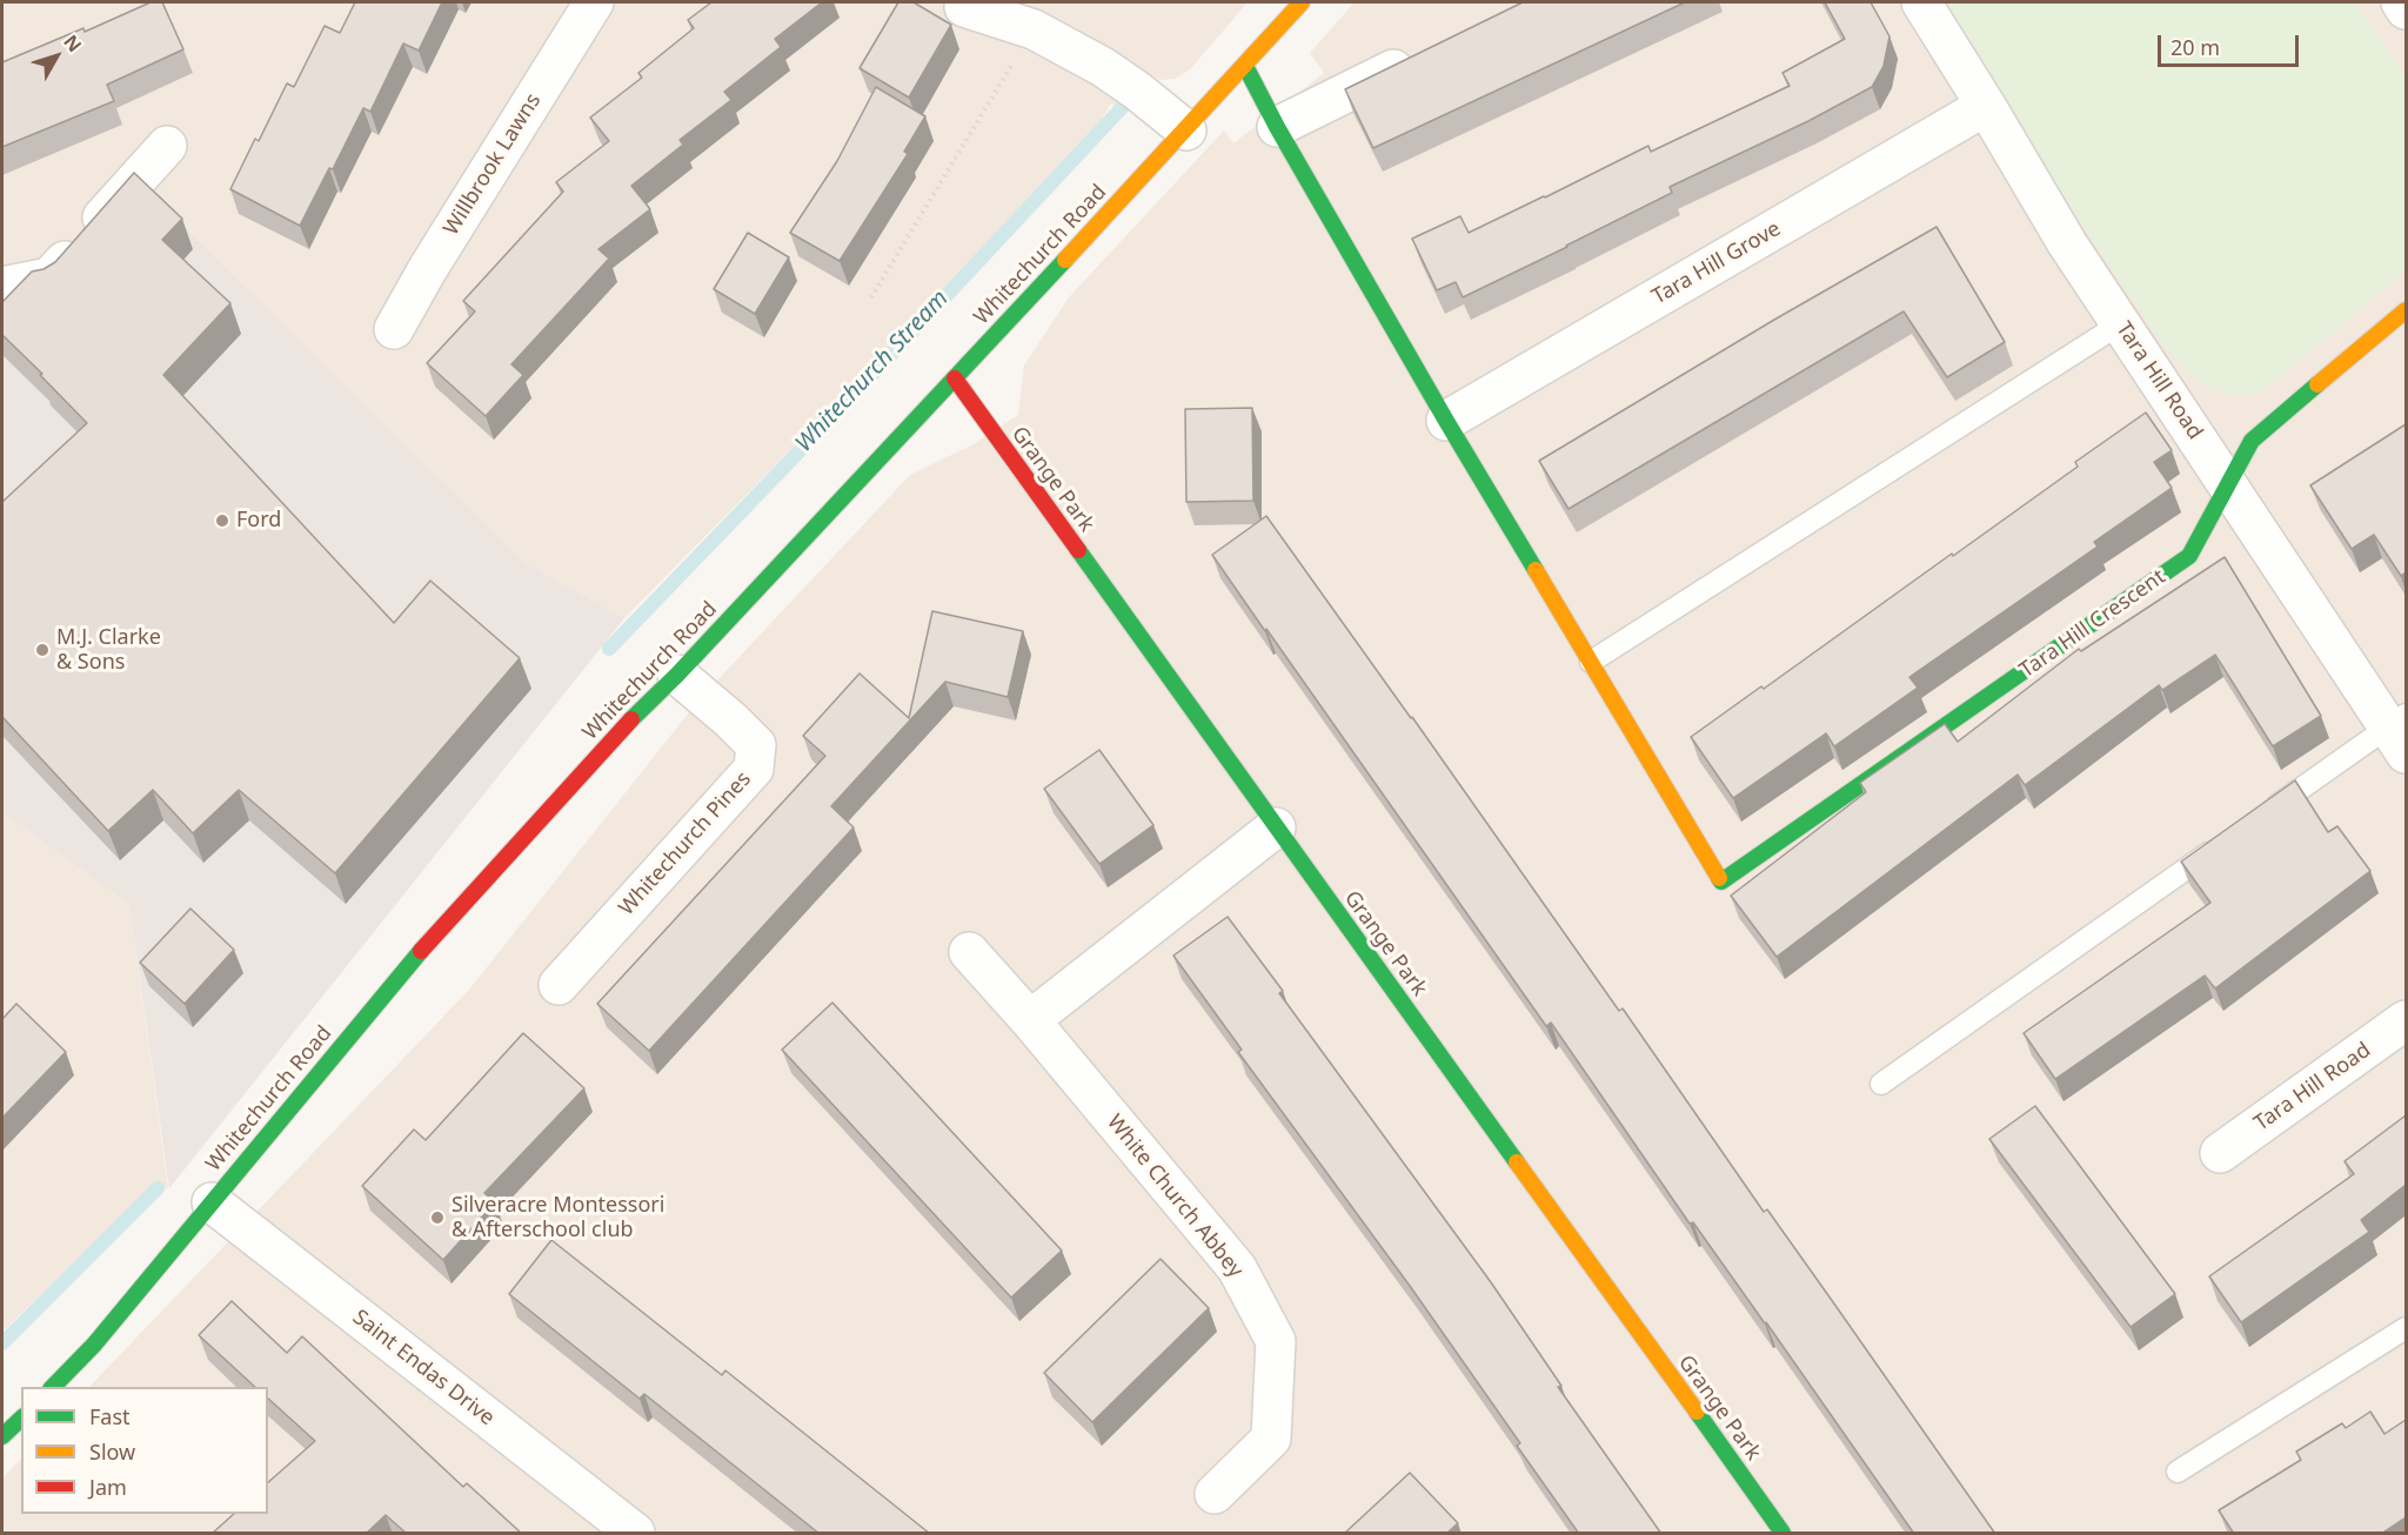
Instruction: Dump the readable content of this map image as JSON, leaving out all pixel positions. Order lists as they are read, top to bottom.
{
  "streets": {
    "street": [
      "Willbrook Lawns",
      "Whitechurch Road",
      "Tara Hill Grove",
      "Tara Hill Road",
      "Grange Park",
      "Tara Hill Crescent",
      "Whitechurch Pines",
      "White Church Abbey",
      "Saint Endas Drive"
    ]
  },
  "crossings": [
    ["Whitechurch Road", "Grange Park"],
    ["Whitechurch Road", "Whitechurch Pines"],
    ["Whitechurch Road", "Saint Endas Drive"],
    ["Tara Hill Grove", "Tara Hill Road"],
    ["Tara Hill Road", "Tara Hill Crescent"]
  ],
  "water": ["Whitechurch Stream"],
  "places": ["Ford", "M.J. Clarke & Sons", "Silveracre Montessori & Afterschool club"],
  "legend": ["Fast", "Slow", "Jam"],
  "scale_bar": "20 m",
  "north": "top right"
}
